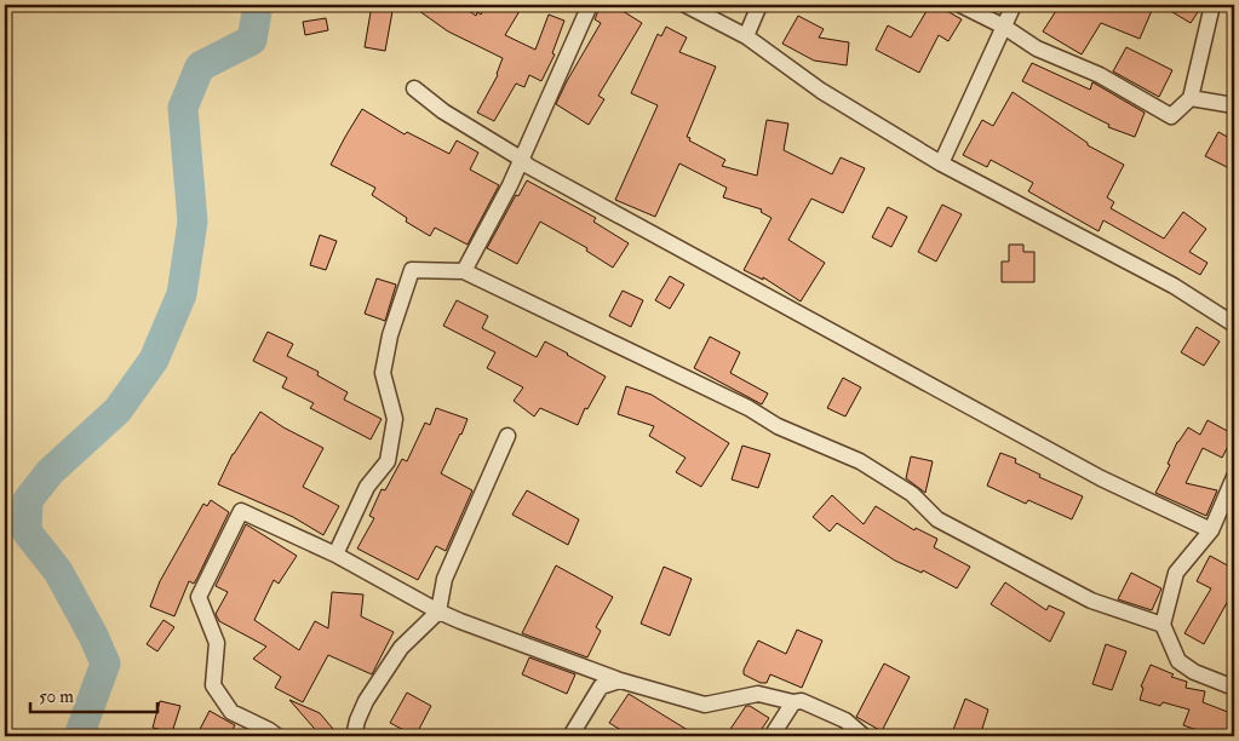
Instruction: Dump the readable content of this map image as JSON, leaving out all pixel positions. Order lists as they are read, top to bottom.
{
  "scale_bar": "50 m"
}
